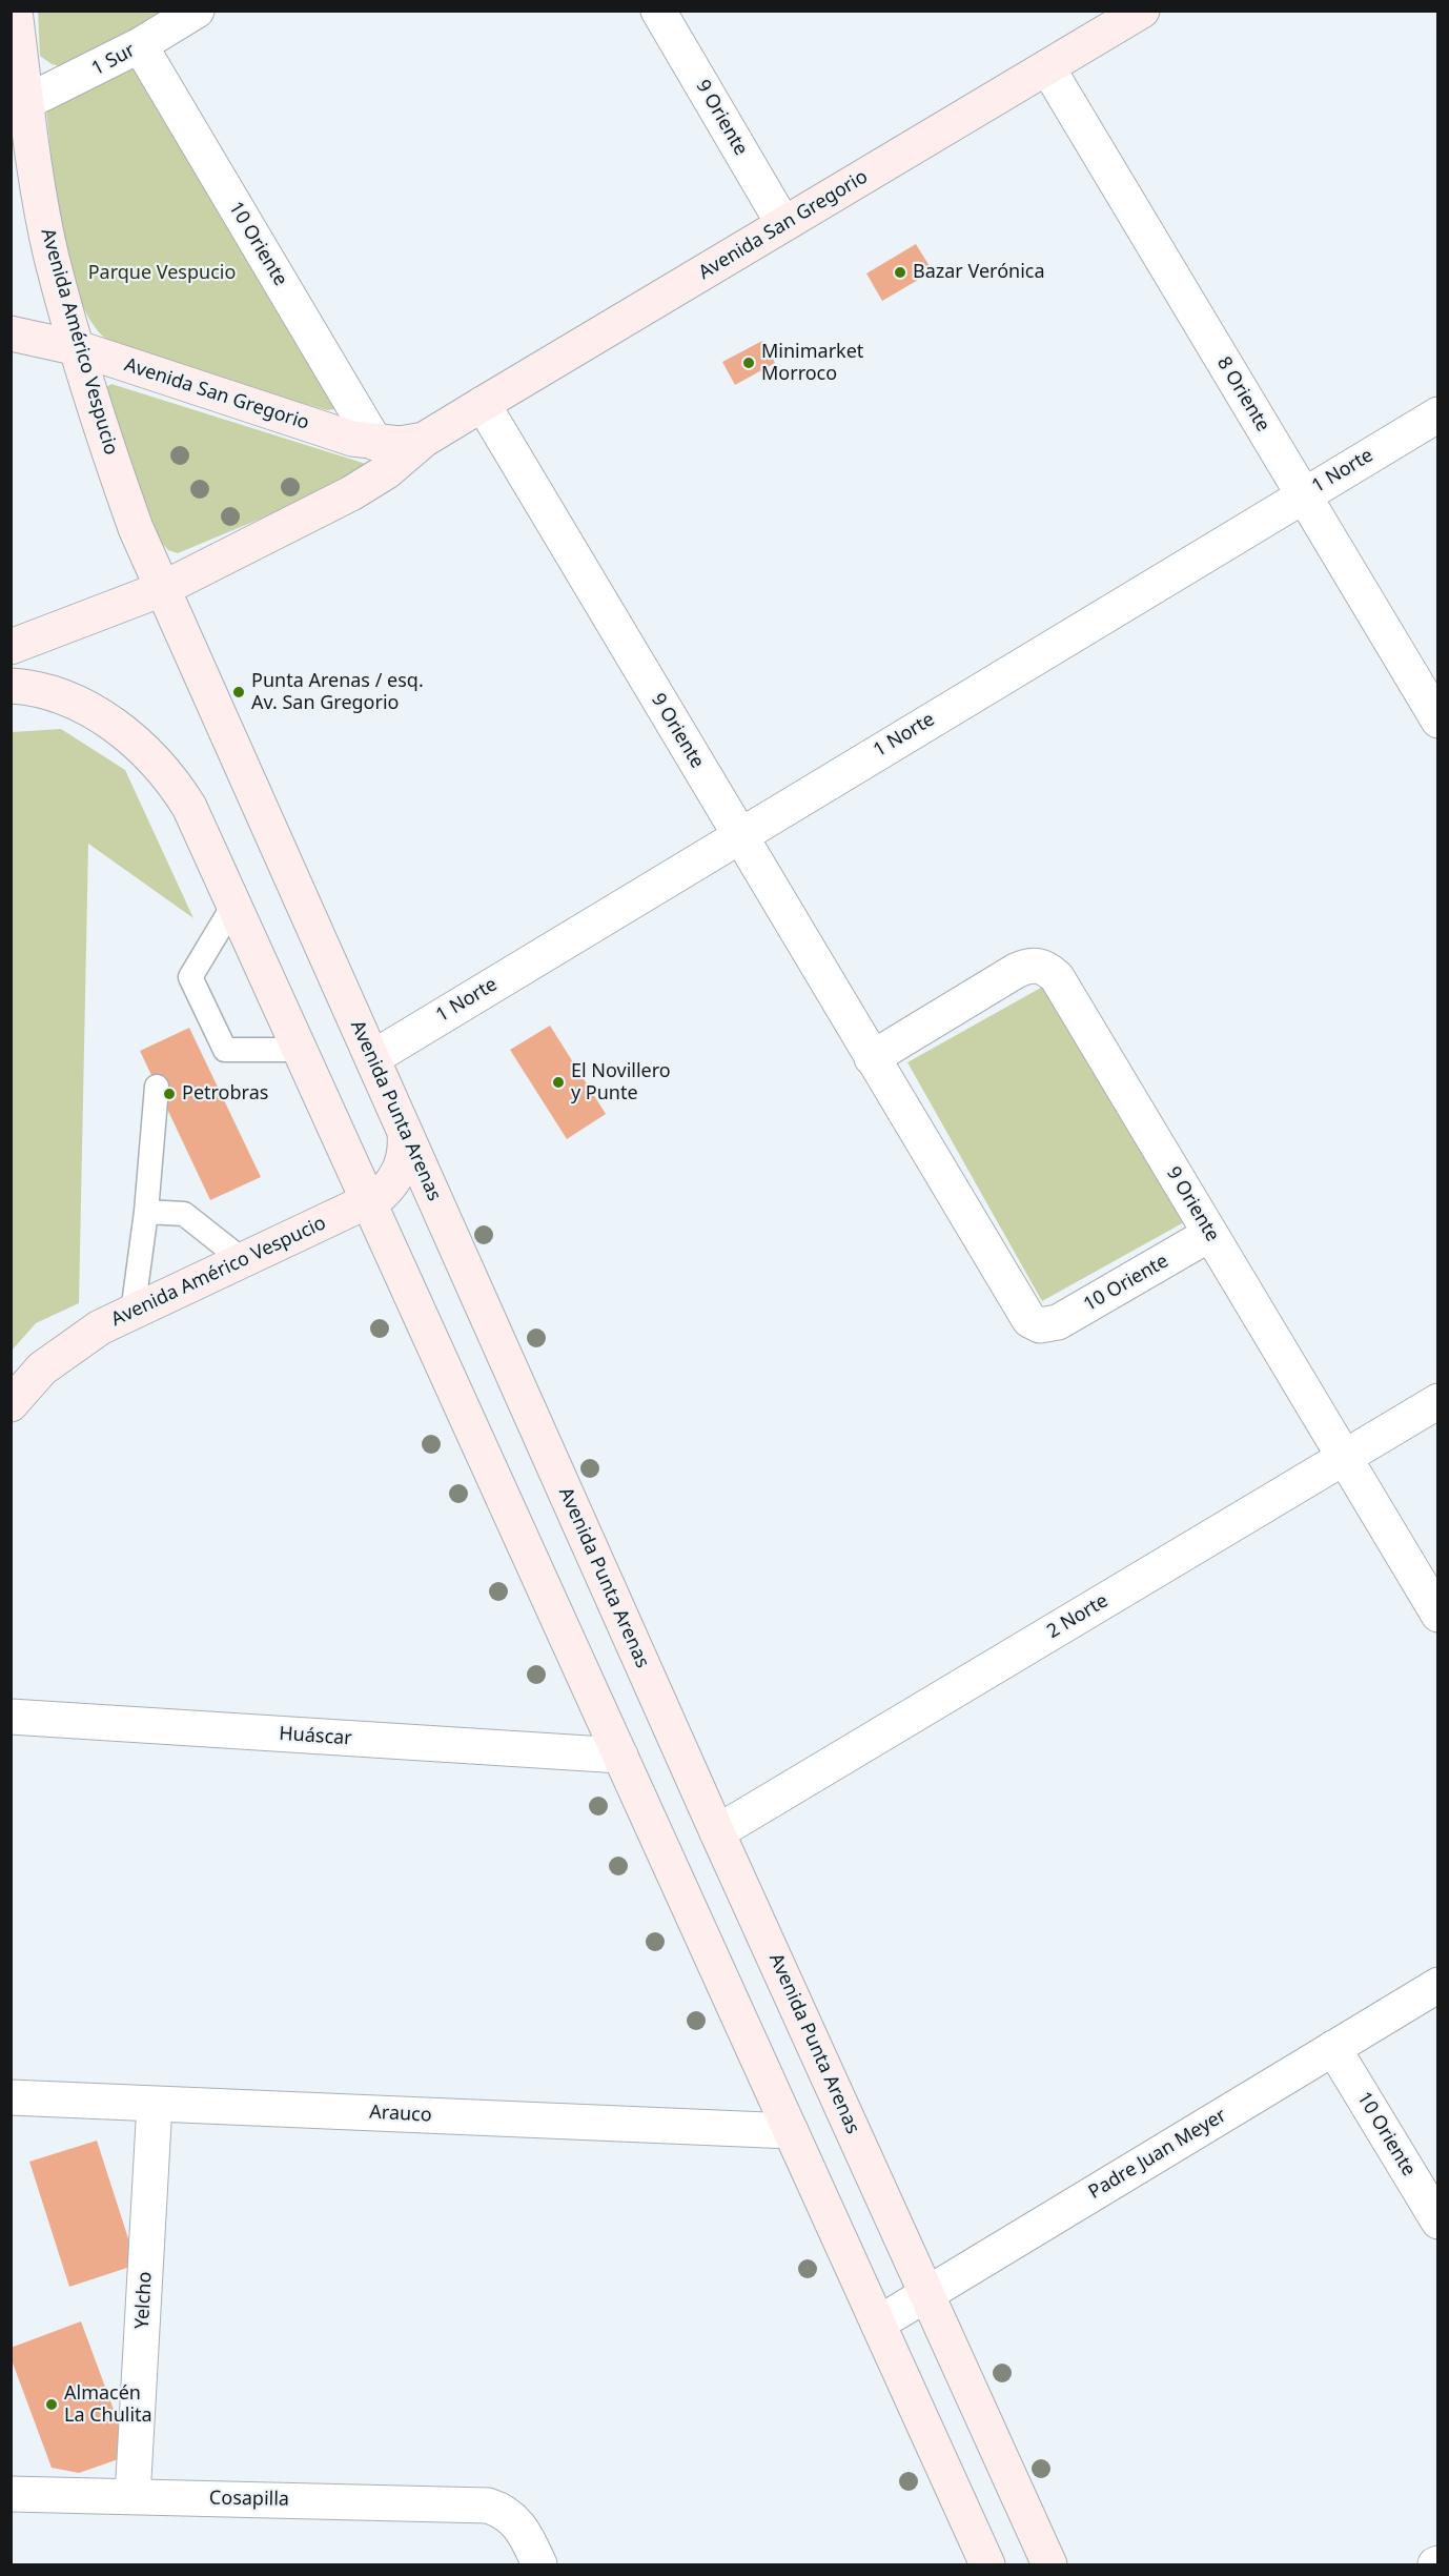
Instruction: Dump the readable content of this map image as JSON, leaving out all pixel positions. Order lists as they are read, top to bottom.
{
  "streets": {
    "main road": ["Avenida San Gregorio", "Avenida Américo Vespucio", "Avenida Punta Arenas"],
    "street": [
      "1 Sur",
      "9 Oriente",
      "10 Oriente",
      "8 Oriente",
      "1 Norte",
      "2 Norte",
      "Huáscar",
      "Arauco",
      "Padre Juan Meyer",
      "Yelcho",
      "Cosapilla"
    ]
  },
  "crossings": [
    ["1 Sur", "10 Oriente"],
    ["1 Sur", "Avenida Américo Vespucio"],
    ["9 Oriente", "Avenida San Gregorio"],
    ["9 Oriente", "10 Oriente"],
    ["9 Oriente", "1 Norte"],
    ["9 Oriente", "2 Norte"],
    ["Avenida San Gregorio", "10 Oriente"],
    ["Avenida San Gregorio", "Avenida Américo Vespucio"],
    ["Avenida San Gregorio", "8 Oriente"],
    ["Avenida San Gregorio", "Avenida Punta Arenas"],
    ["10 Oriente", "Padre Juan Meyer"],
    ["Avenida Américo Vespucio", "Avenida Punta Arenas"],
    ["8 Oriente", "1 Norte"],
    ["1 Norte", "Avenida Punta Arenas"],
    ["Avenida Punta Arenas", "2 Norte"],
    ["Avenida Punta Arenas", "Padre Juan Meyer"],
    ["Arauco", "Yelcho"],
    ["Yelcho", "Cosapilla"]
  ],
  "parks": ["Parque Vespucio"],
  "places": [
    "Bazar Verónica",
    "Minimarket Morroco",
    "Punta Arenas / esq. Av. San Gregorio",
    "El Novillero y Punte",
    "Petrobras",
    "Almacén La Chulita"
  ]
}
